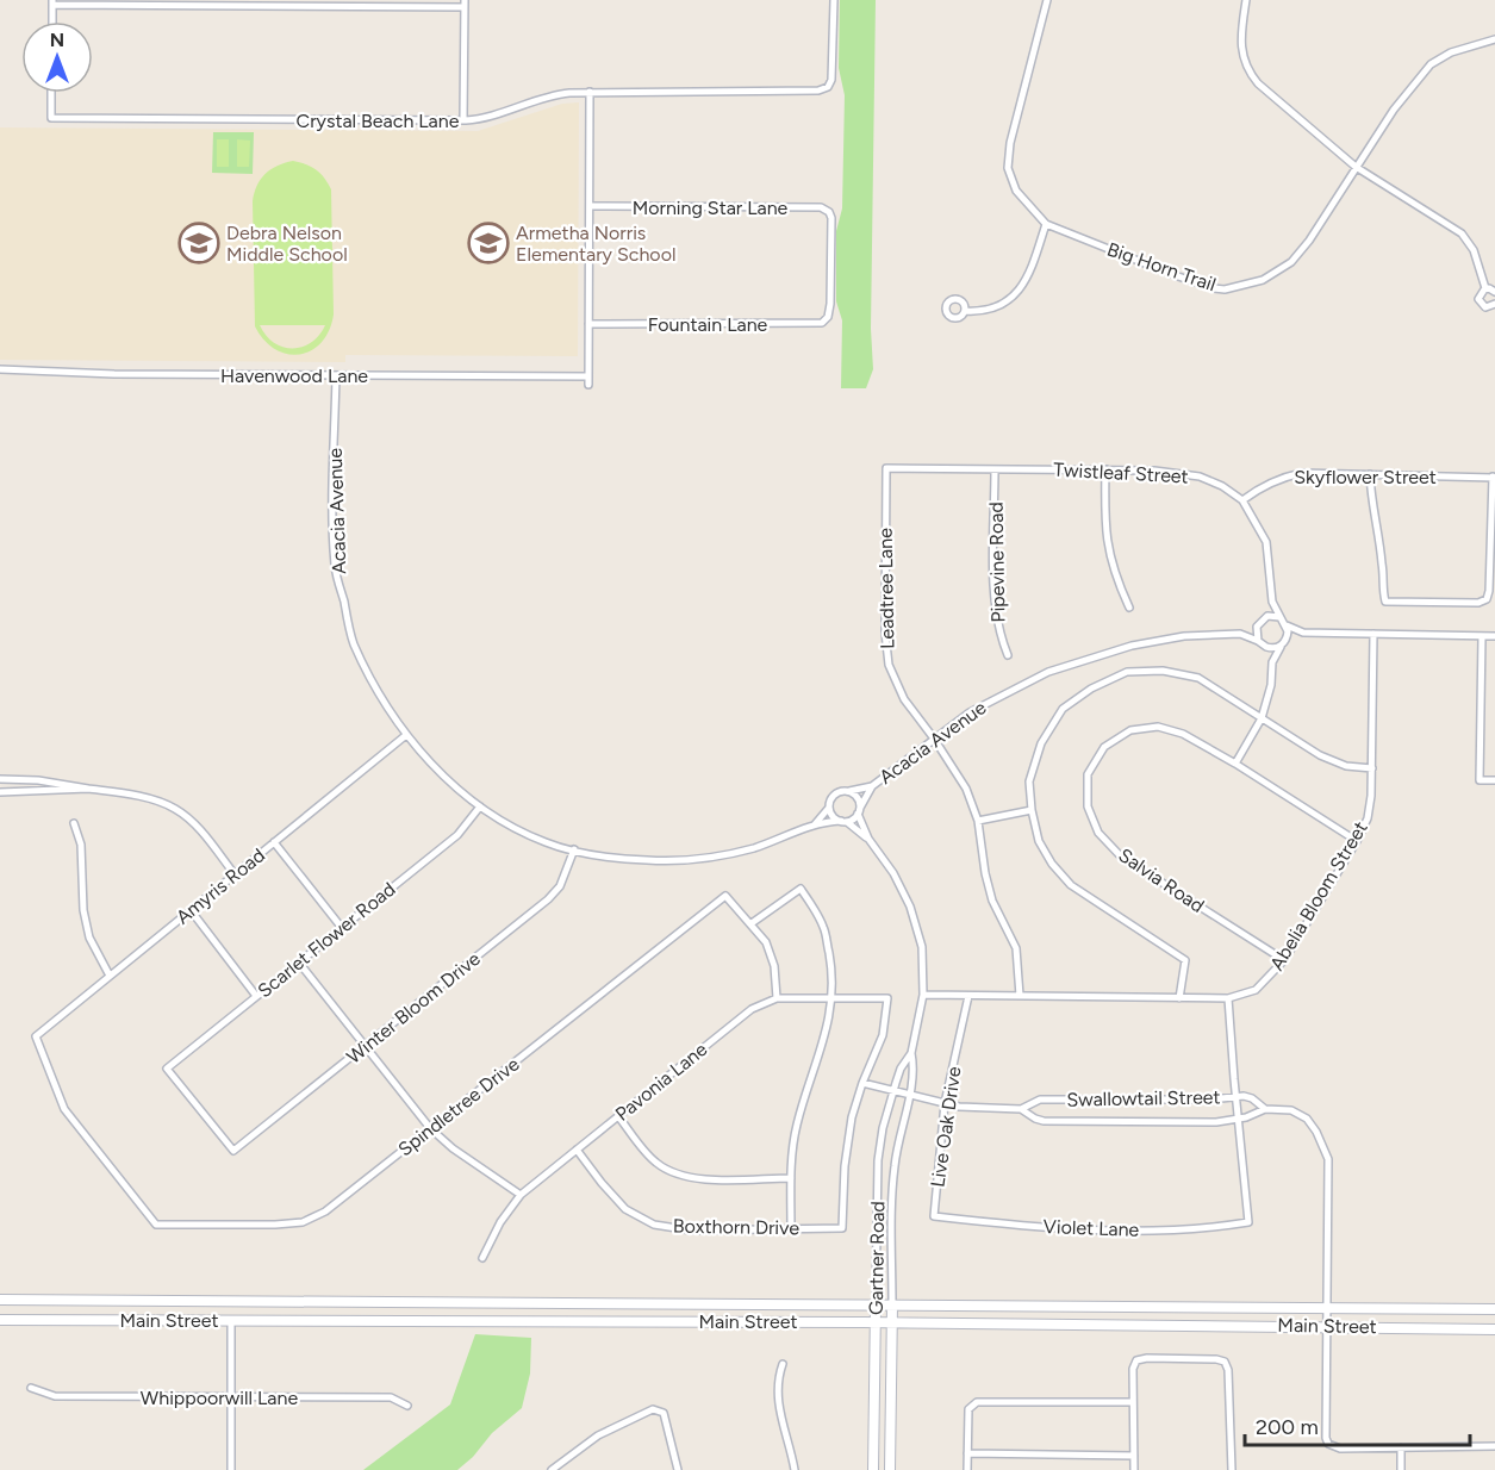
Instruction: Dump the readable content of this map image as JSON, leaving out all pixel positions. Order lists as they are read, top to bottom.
{
  "streets": {
    "main road": ["Gartner Road", "Main Street"],
    "street": [
      "Crystal Beach Lane",
      "Morning Star Lane",
      "Big Horn Trail",
      "Fountain Lane",
      "Havenwood Lane",
      "Twistleaf Street",
      "Skyflower Street",
      "Acacia Avenue",
      "Pipevine Road",
      "Leadtree Lane",
      "Salvia Road",
      "Amyris Road",
      "Abelia Bloom Street",
      "Scarlet Flower Road",
      "Winter Bloom Drive",
      "Pavonia Lane",
      "Swallowtail Street",
      "Spindletree Drive",
      "Live Oak Drive",
      "Boxthorn Drive",
      "Violet Lane",
      "Whippoorwill Lane"
    ]
  },
  "crossings": [
    ["Morning Star Lane", "Fountain Lane"],
    ["Havenwood Lane", "Acacia Avenue"],
    ["Twistleaf Street", "Skyflower Street"],
    ["Twistleaf Street", "Acacia Avenue"],
    ["Twistleaf Street", "Pipevine Road"],
    ["Twistleaf Street", "Leadtree Lane"],
    ["Acacia Avenue", "Leadtree Lane"],
    ["Acacia Avenue", "Amyris Road"],
    ["Acacia Avenue", "Scarlet Flower Road"],
    ["Acacia Avenue", "Winter Bloom Drive"],
    ["Leadtree Lane", "Abelia Bloom Street"],
    ["Salvia Road", "Abelia Bloom Street"],
    ["Amyris Road", "Spindletree Drive"],
    ["Abelia Bloom Street", "Live Oak Drive"],
    ["Abelia Bloom Street", "Gartner Road"],
    ["Scarlet Flower Road", "Winter Bloom Drive"],
    ["Pavonia Lane", "Swallowtail Street"],
    ["Pavonia Lane", "Boxthorn Drive"],
    ["Swallowtail Street", "Live Oak Drive"],
    ["Swallowtail Street", "Boxthorn Drive"],
    ["Swallowtail Street", "Violet Lane"],
    ["Swallowtail Street", "Gartner Road"],
    ["Swallowtail Street", "Main Street"],
    ["Live Oak Drive", "Violet Lane"],
    ["Gartner Road", "Main Street"]
  ],
  "places": {
    "school or university": ["Debra Nelson Middle School", "Armetha Norris Elementary School"]
  },
  "scale_bar": "200 m",
  "north": "top"
}
